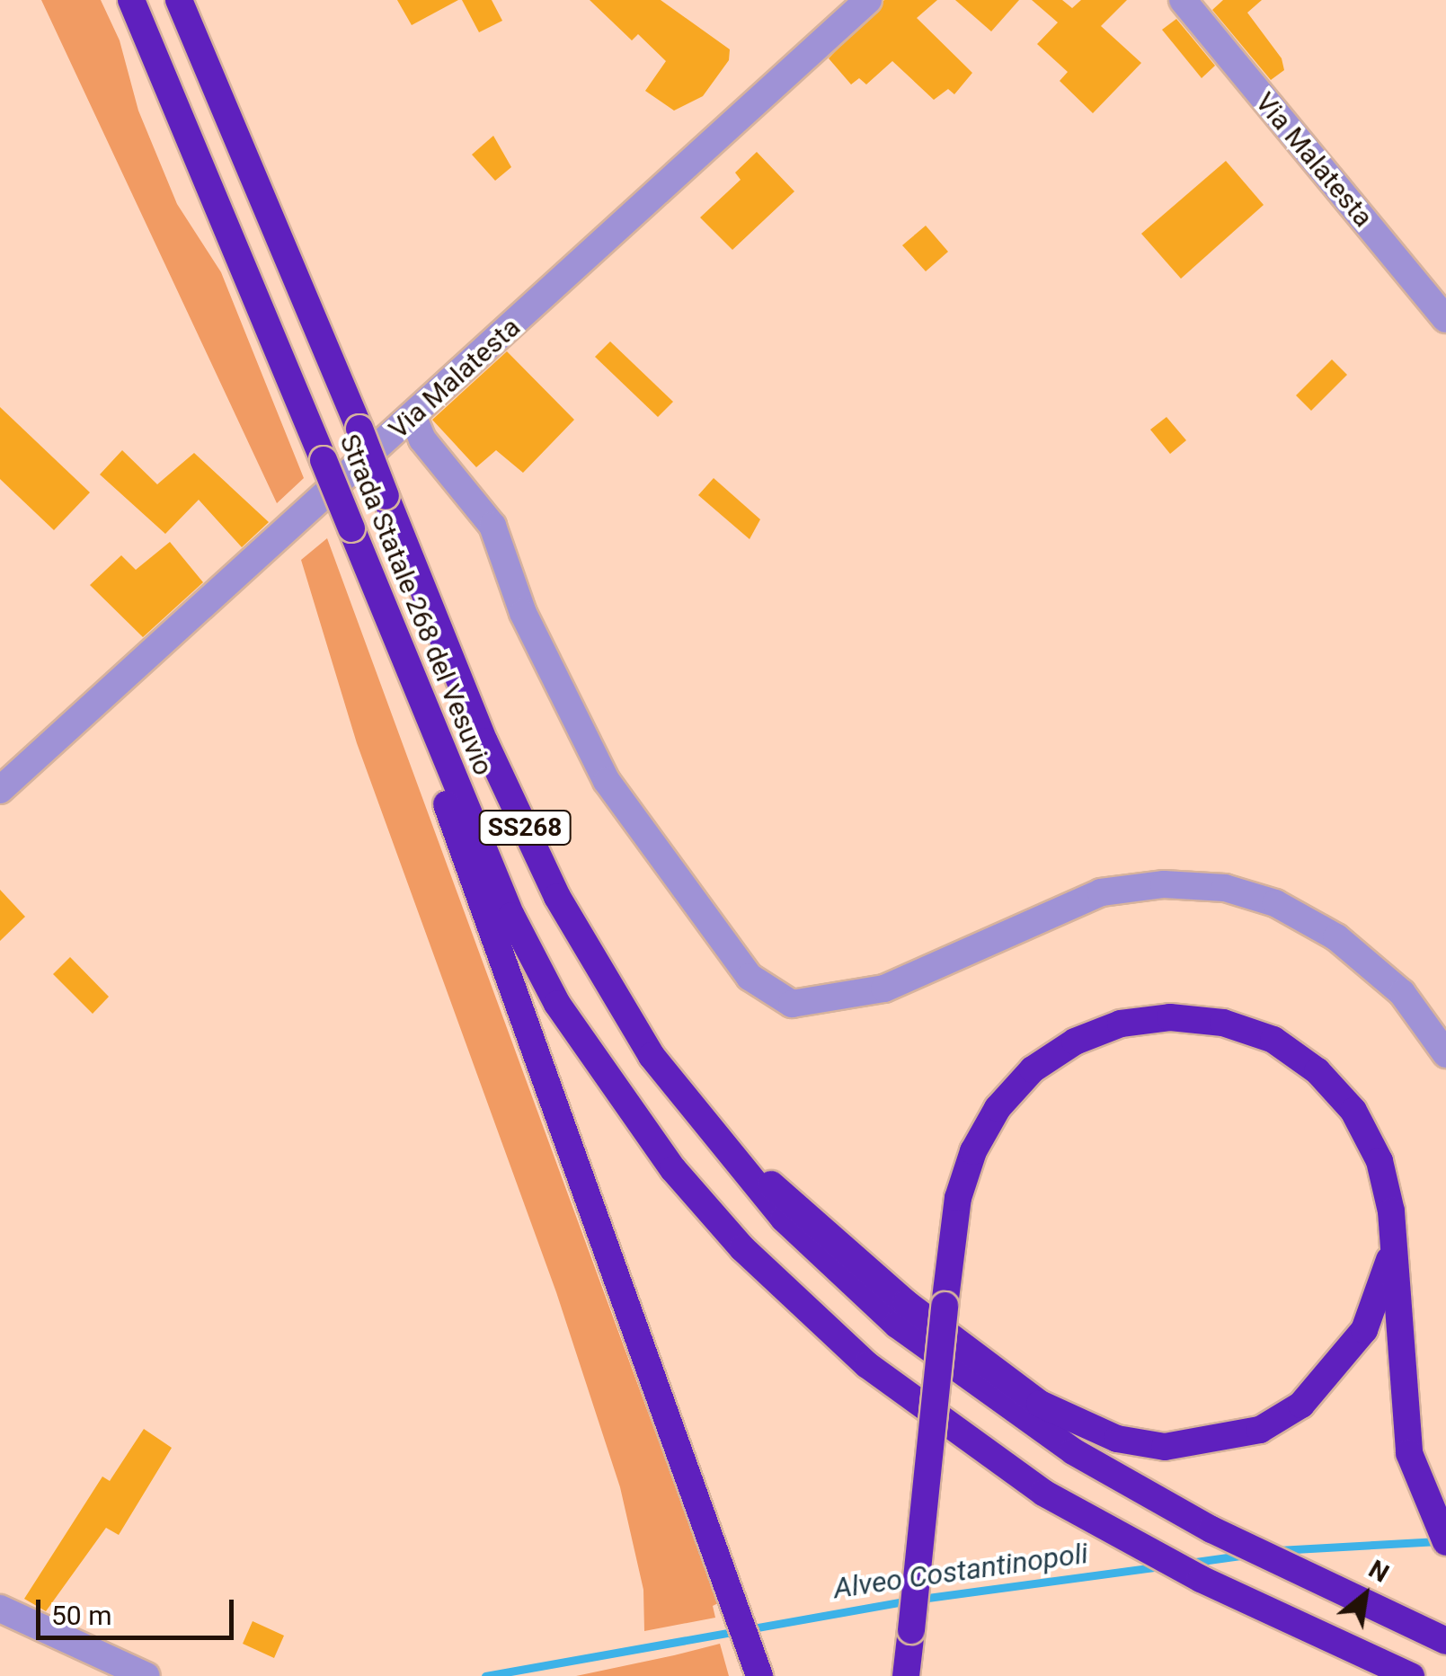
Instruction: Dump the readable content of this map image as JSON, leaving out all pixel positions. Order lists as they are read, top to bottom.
{
  "streets": {
    "highway": ["Strada Statale 268 del Vesuvio", "SS268"],
    "street": ["Via Malatesta"]
  },
  "water": ["Alveo Costantinopoli"],
  "scale_bar": "50 m",
  "north": "top right"
}
